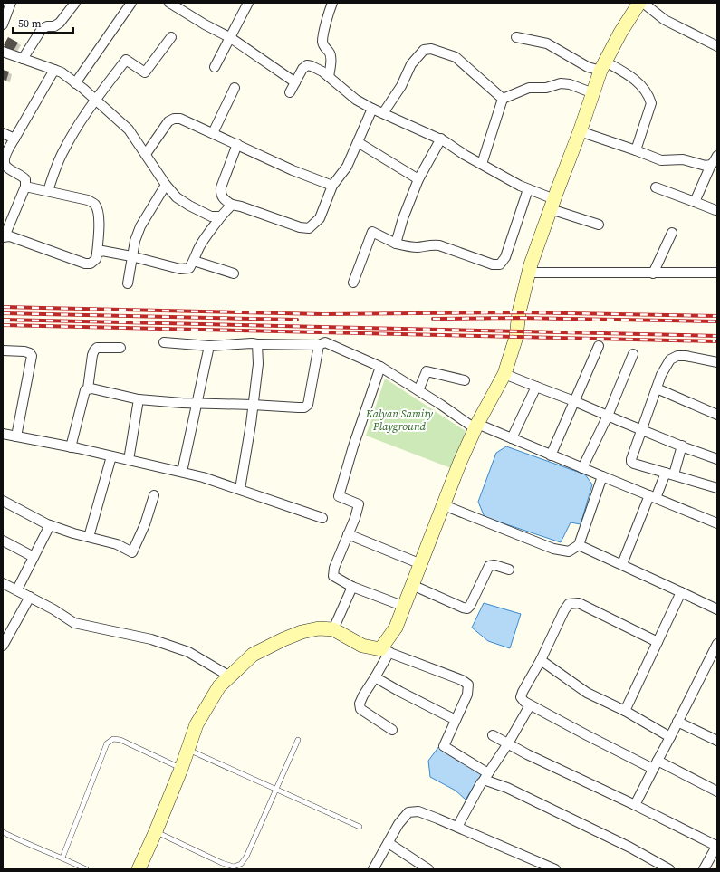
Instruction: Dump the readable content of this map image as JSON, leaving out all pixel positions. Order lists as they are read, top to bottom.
{
  "parks": ["Kalyan Samity Playground"],
  "scale_bar": "50 m"
}
